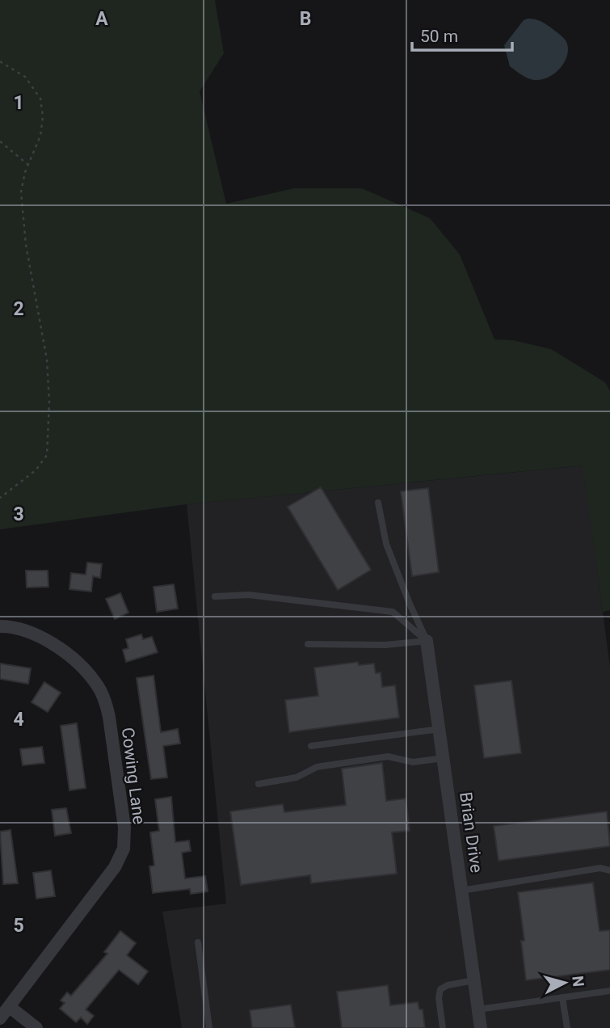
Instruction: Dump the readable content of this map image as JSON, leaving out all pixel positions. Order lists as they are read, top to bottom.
{
  "streets": {
    "street": ["Cowing Lane", "Brian Drive"]
  },
  "scale_bar": "50 m",
  "north": "right",
  "grid": {
    "columns": ["A", "B"],
    "rows": [
      "1",
      "2",
      "3",
      "4",
      "5"
    ]
  }
}
